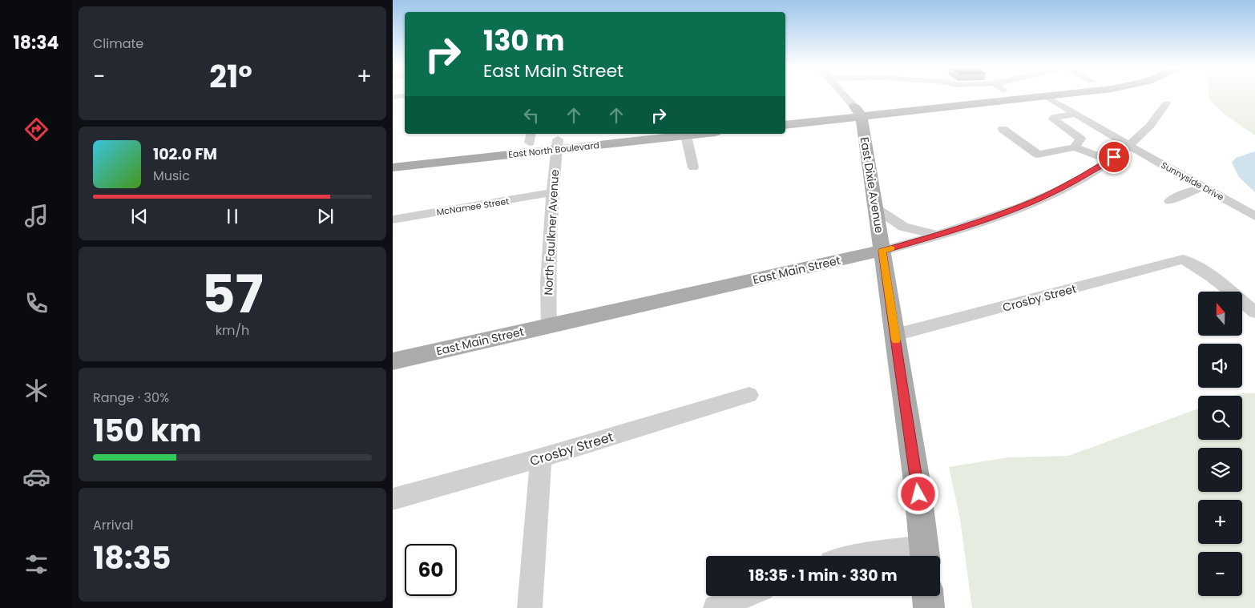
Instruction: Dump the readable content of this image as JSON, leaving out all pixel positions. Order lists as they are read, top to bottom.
{
  "streets": {
    "main road": ["East North Boulevard", "East Dixie Avenue", "East Main Street"],
    "street": [
      "Sunnyside Drive",
      "McNamee Street",
      "North Faulkner Avenue",
      "Crosby Street"
    ]
  },
  "crossings": [
    ["East North Boulevard", "North Faulkner Avenue"],
    ["Sunnyside Drive", "East Main Street"],
    ["East Dixie Avenue", "East Main Street"],
    ["East Dixie Avenue", "Crosby Street"],
    ["McNamee Street", "North Faulkner Avenue"],
    ["North Faulkner Avenue", "East Main Street"]
  ],
  "north": "top",
  "page": {
    "tabs": "18:34",
    "tile": [
      "Climate",
      ["57", "km/h"],
      ["Range · 30%", "150 km"],
      ["Arrival", "18:35"]
    ],
    "turn": ["130 m", "East Main Street"],
    "heat": ["−", "21°", "+"],
    "song": ["102.0 FM", "Music"],
    "map_buttons": ["+", "−"],
    "limit": "60",
    "trip": "18:35 · 1 min · 330 m"
  }
}
